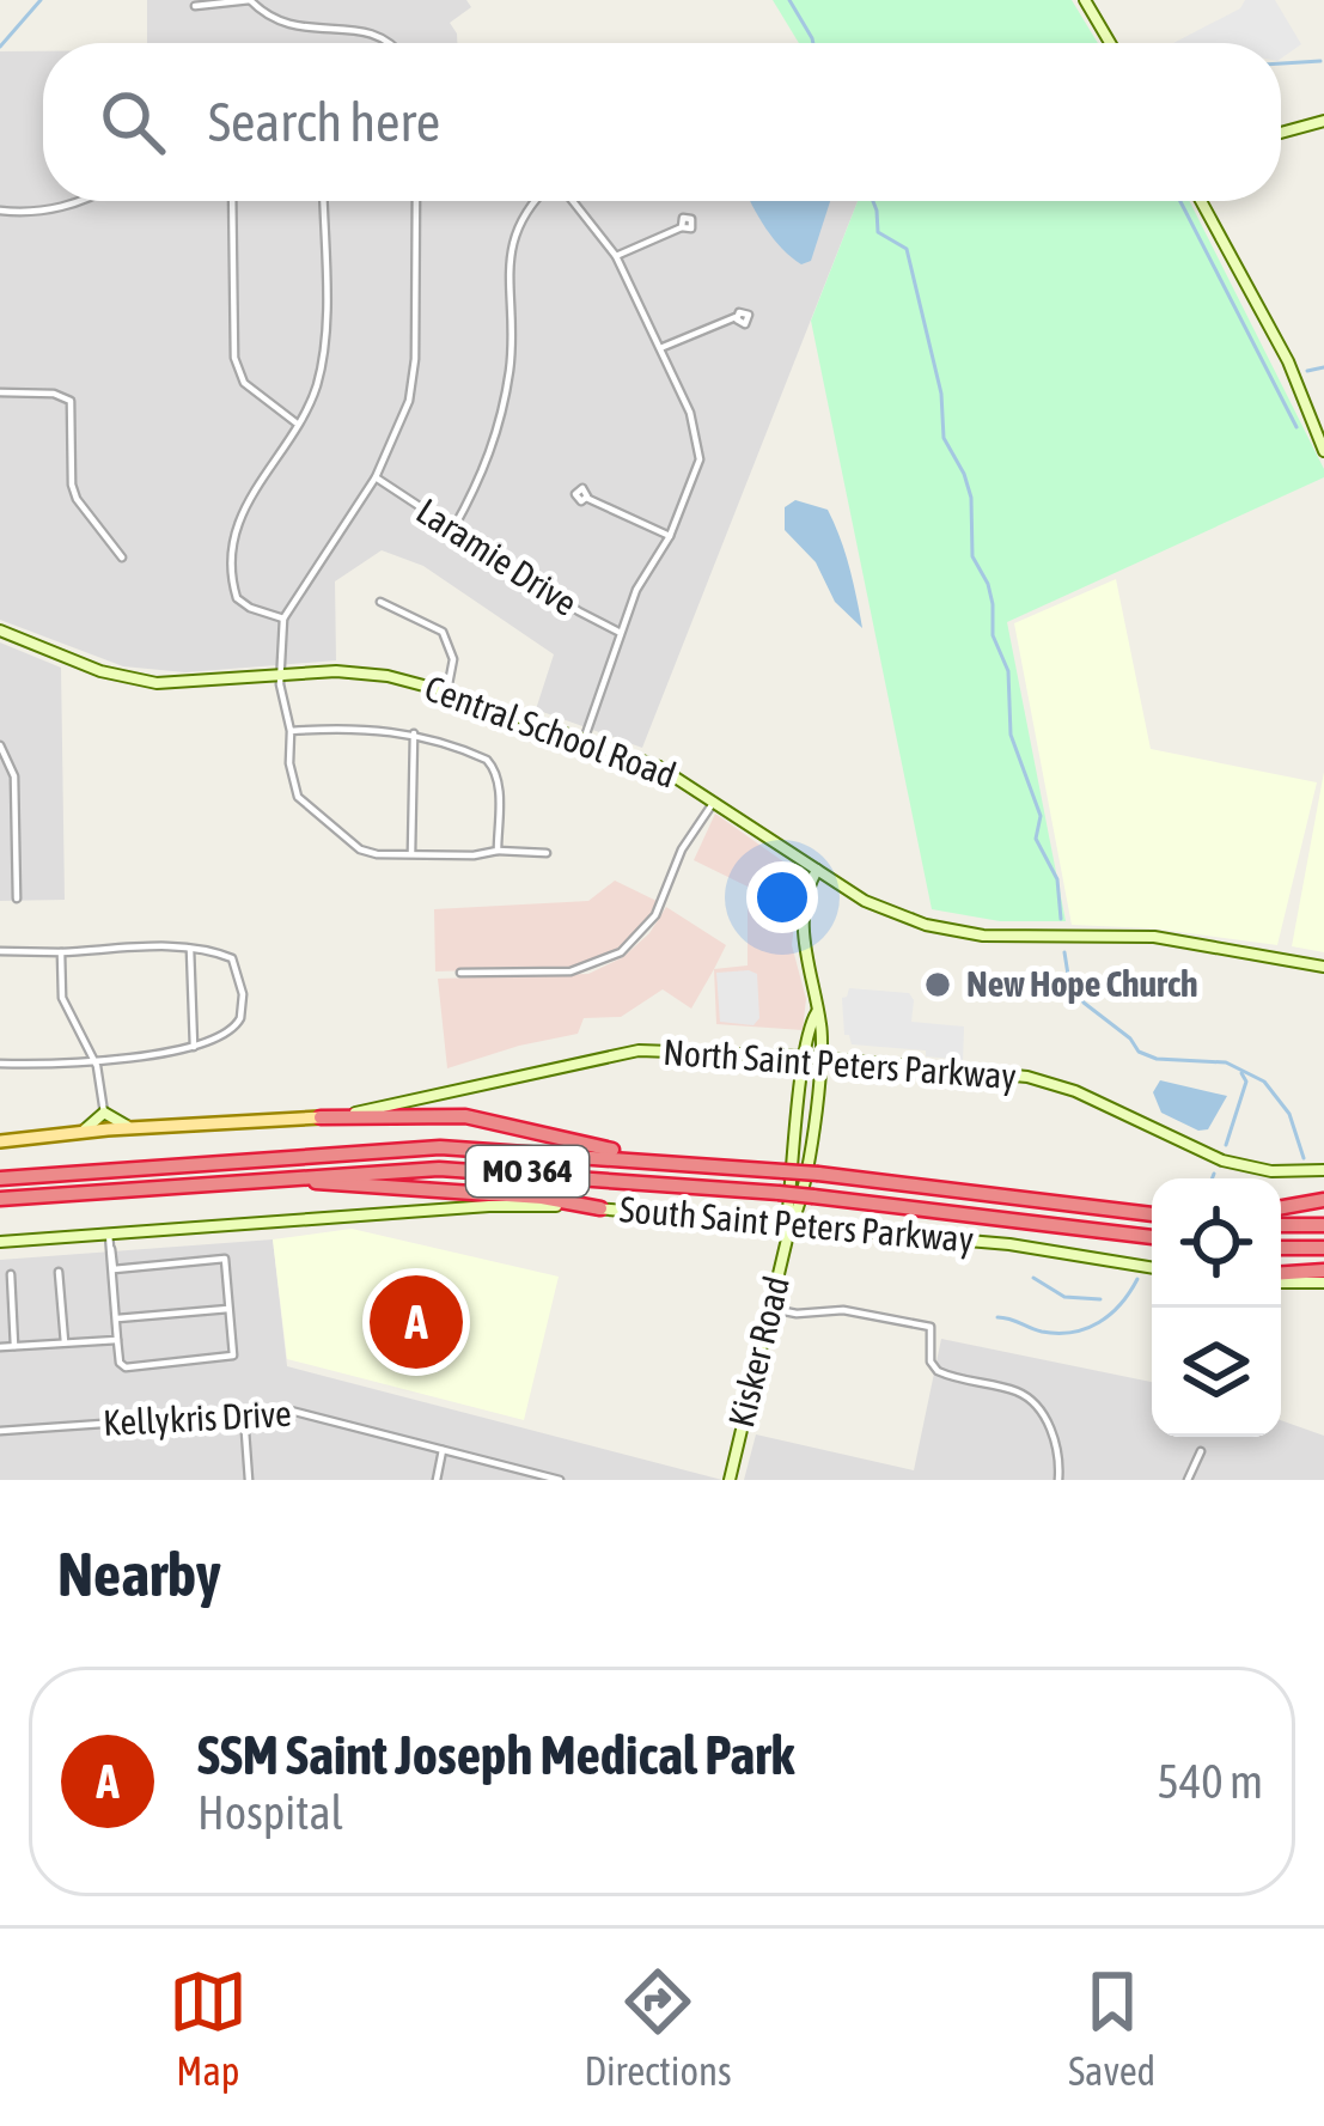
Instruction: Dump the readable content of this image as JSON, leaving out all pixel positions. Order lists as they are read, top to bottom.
{
  "streets": {
    "highway": ["MO 364"],
    "main road": [
      "Central School Road",
      "North Saint Peters Parkway",
      "South Saint Peters Parkway",
      "Kisker Road"
    ],
    "street": ["Laramie Drive", "Kellykris Drive"]
  },
  "crossings": [
    ["Central School Road", "Kisker Road"],
    ["North Saint Peters Parkway", "Kisker Road"],
    ["South Saint Peters Parkway", "Kisker Road"]
  ],
  "places": ["New Hope Church"],
  "page": {
    "search": "Search here",
    "pins": "A",
    "heading": "Nearby",
    "list": [
      {
        "mark": "A",
        "name": "SSM Saint Joseph Medical Park",
        "note": "Hospital",
        "value": "540 m"
      }
    ],
    "nav": ["Map", "Directions", "Saved"]
  }
}
